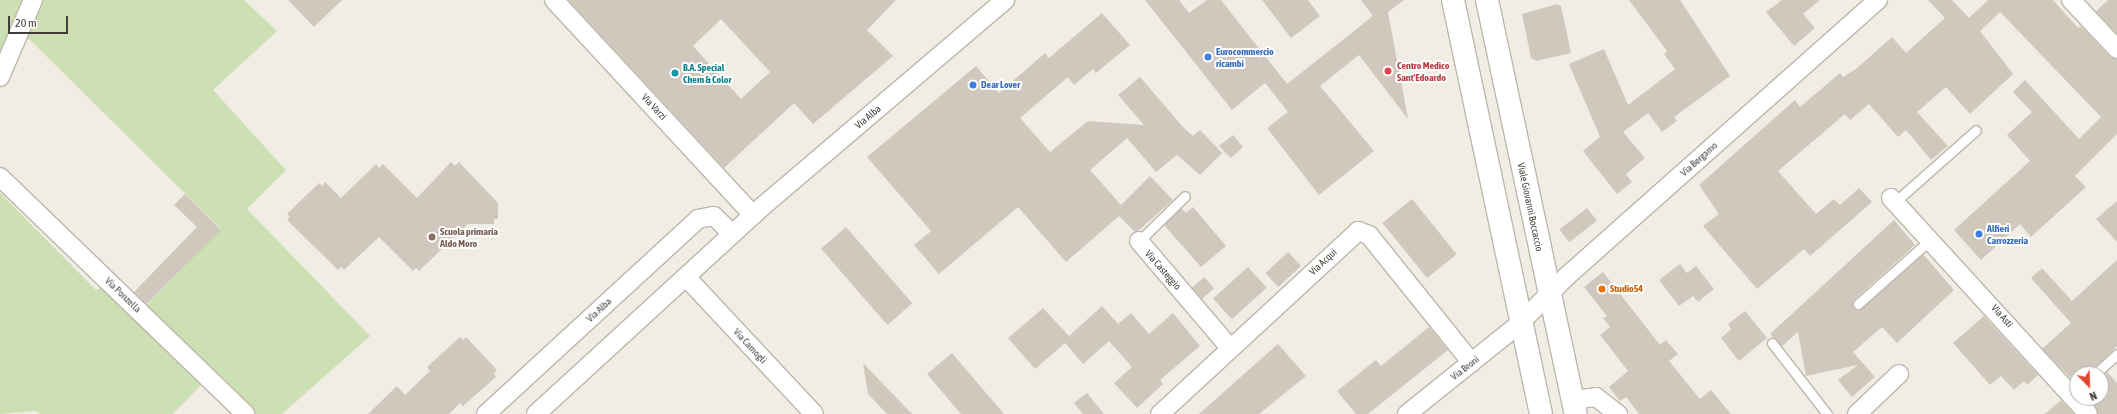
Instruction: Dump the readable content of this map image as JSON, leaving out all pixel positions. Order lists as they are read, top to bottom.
{
  "streets": {
    "street": [
      "Via Varzi",
      "Via Alba",
      "Via Bergamo",
      "Viale Giovanni Boccaccio",
      "Via Acqui",
      "Via Casteggio",
      "Via Ponzella",
      "Via Asti",
      "Via Camogli",
      "Via Broni"
    ]
  },
  "crossings": [
    ["Via Varzi", "Via Alba"],
    ["Via Alba", "Via Camogli"],
    ["Via Bergamo", "Viale Giovanni Boccaccio"],
    ["Via Bergamo", "Via Broni"],
    ["Via Acqui", "Via Casteggio"],
    ["Via Acqui", "Via Broni"]
  ],
  "places": [
    "Eurocommercio ricambi",
    "Centro Medico Sant'Edoardo",
    "B.A. Special Chem & Color",
    "Dear Lover",
    "Alfieri Carrozzeria",
    "Scuola primaria Aldo Moro",
    "Studio54"
  ],
  "scale_bar": "20 m",
  "north": "bottom right"
}
